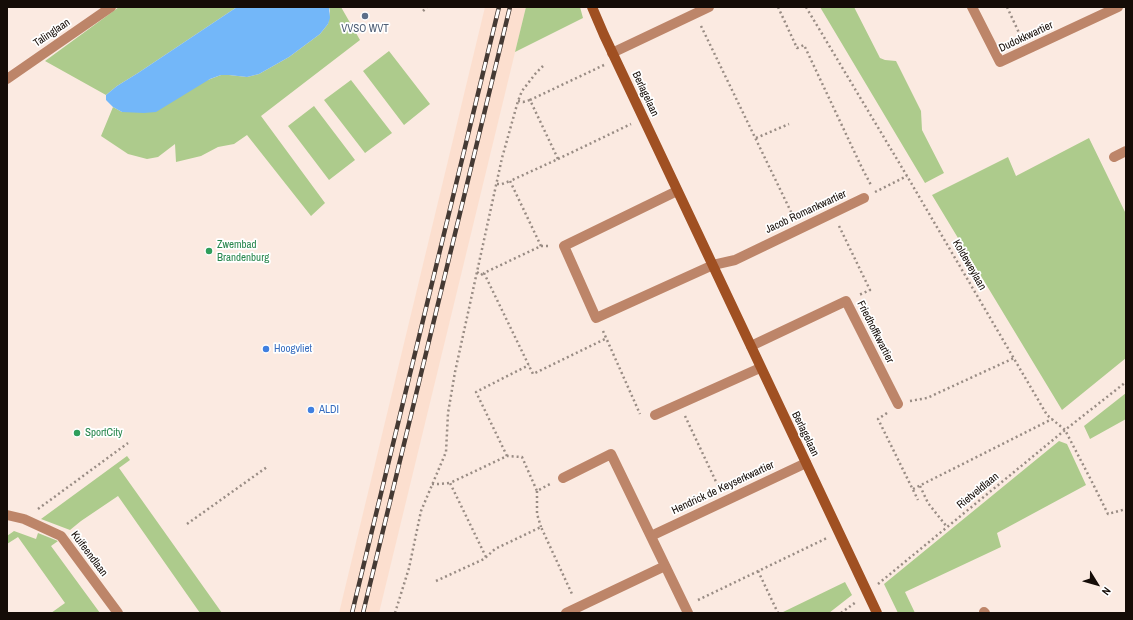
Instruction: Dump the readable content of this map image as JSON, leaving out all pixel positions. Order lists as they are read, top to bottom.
{
  "streets": {
    "street": [
      "Talinglaan",
      "Dudokkwartier",
      "Berlagelaan",
      "Jacob Romankwartier",
      "Friedhoffkwartier",
      "Hendrick de Keyserkwartier",
      "Kuifeendlaan"
    ],
    "path": ["Koldeweylaan", "Rietveldlaan"]
  },
  "crossings": [
    ["Berlagelaan", "Jacob Romankwartier"],
    ["Berlagelaan", "Friedhoffkwartier"],
    ["Berlagelaan", "Hendrick de Keyserkwartier"],
    ["Berlagelaan", "Rietveldlaan"],
    ["Jacob Romankwartier", "Koldeweylaan"],
    ["Koldeweylaan", "Rietveldlaan"]
  ],
  "places": [
    "VVSO WVT",
    "Zwembad Brandenburg",
    "Hoogvliet",
    "ALDI",
    "SportCity"
  ],
  "north": "bottom right"
}
